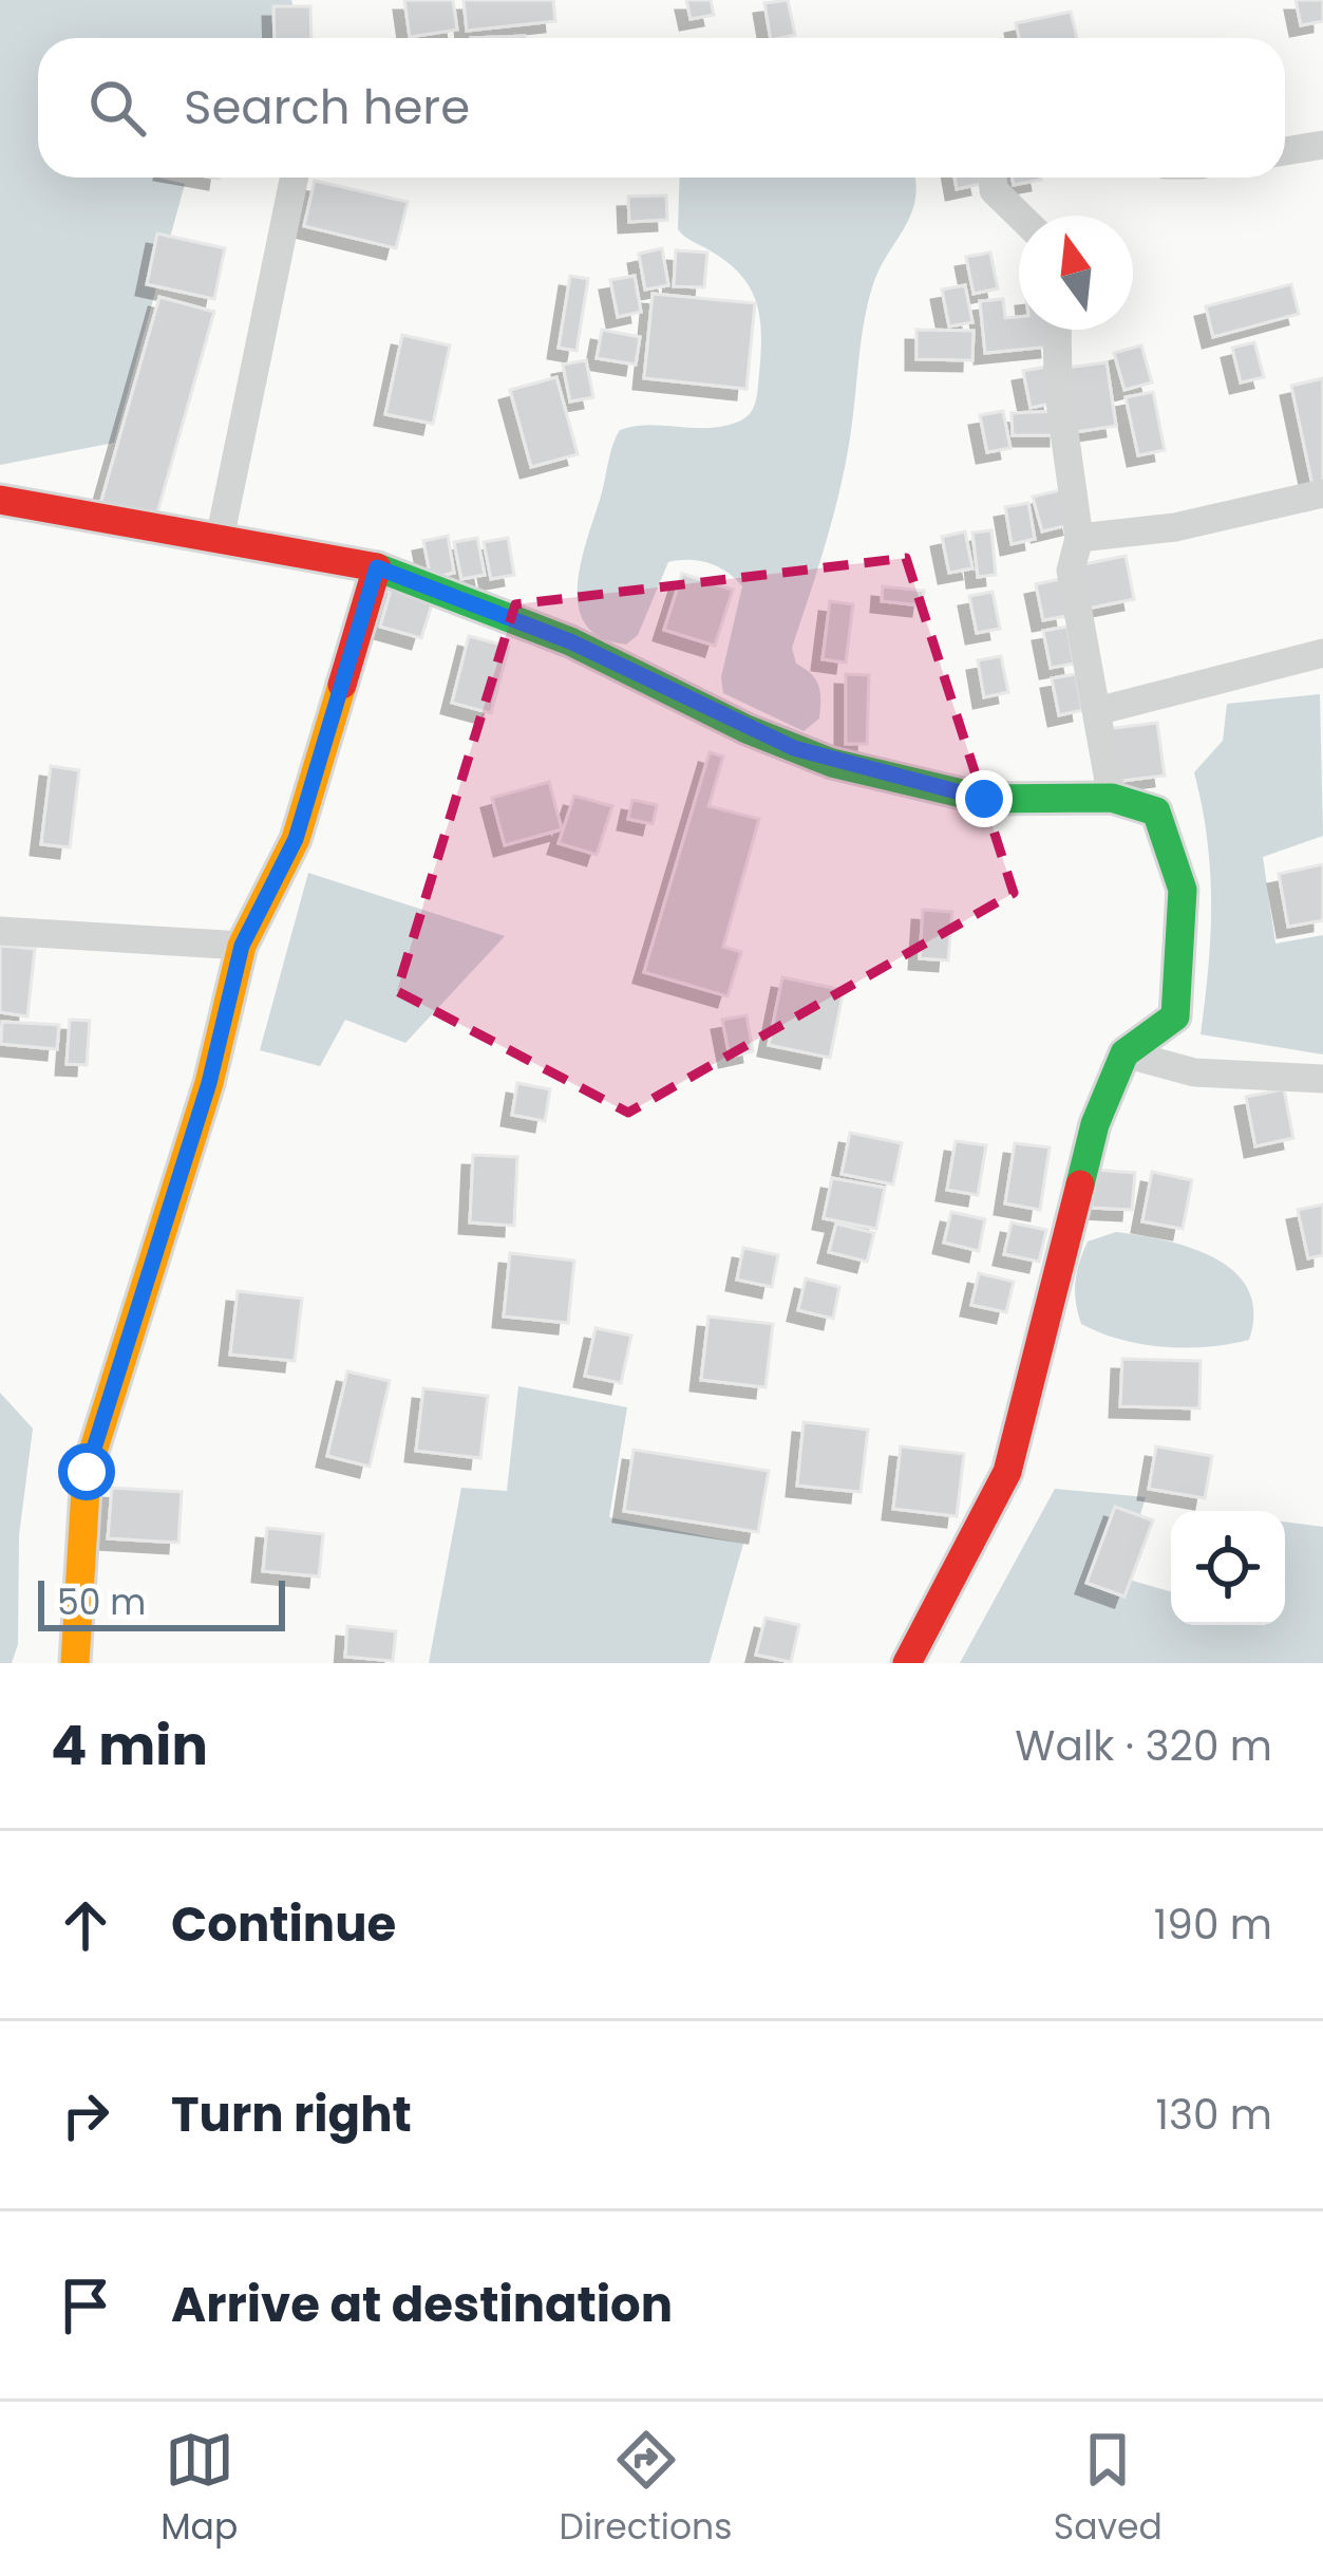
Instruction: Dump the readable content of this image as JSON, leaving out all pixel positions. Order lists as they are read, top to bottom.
{
  "scale_bar": "50 m",
  "north": "top",
  "page": {
    "search": "Search here",
    "scale": "50 m",
    "heading": ["4 min", "Walk · 320 m"],
    "list": [
      ["Continue", "190 m"],
      ["Turn right", "130 m"],
      "Arrive at destination"
    ],
    "nav": ["Map", "Directions", "Saved"]
  }
}
